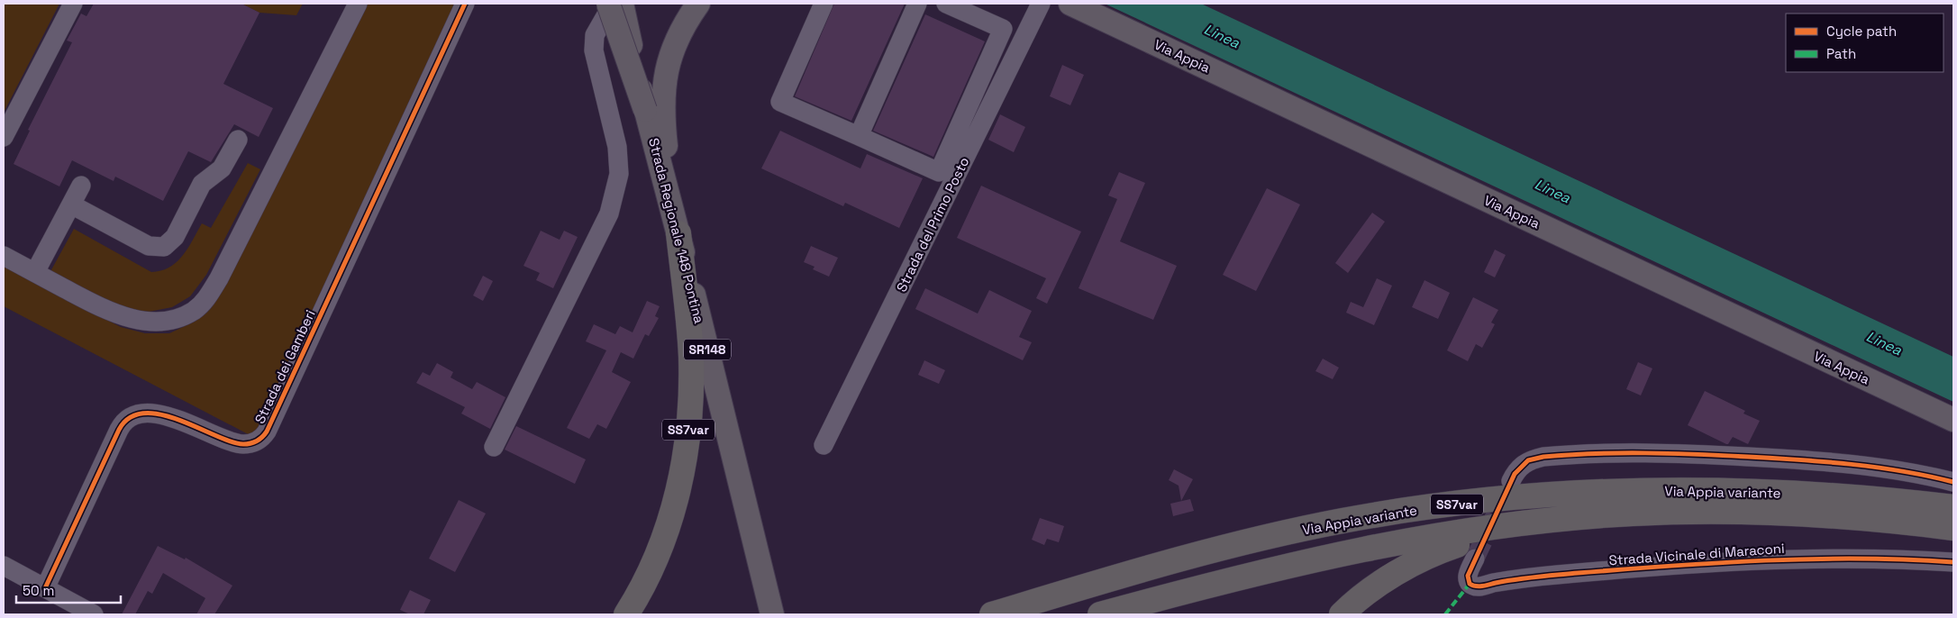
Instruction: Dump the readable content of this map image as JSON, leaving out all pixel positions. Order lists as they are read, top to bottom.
{
  "streets": {
    "highway": ["SS7var", "Via Appia variante"],
    "main road": ["Via Appia", "Strada Regionale 148 Pontina", "SR148"],
    "street": ["Strada del Primo Posto", "Strada dei Gamberi", "Strada Vicinale di Maraconi"]
  },
  "crossings": [
    ["Strada Regionale 148 Pontina", "SR148"],
    ["Strada Regionale 148 Pontina", "SS7var"],
    ["SR148", "SS7var"]
  ],
  "water": ["Linea"],
  "legend": ["Cycle path", "Path"],
  "scale_bar": "50 m"
}
